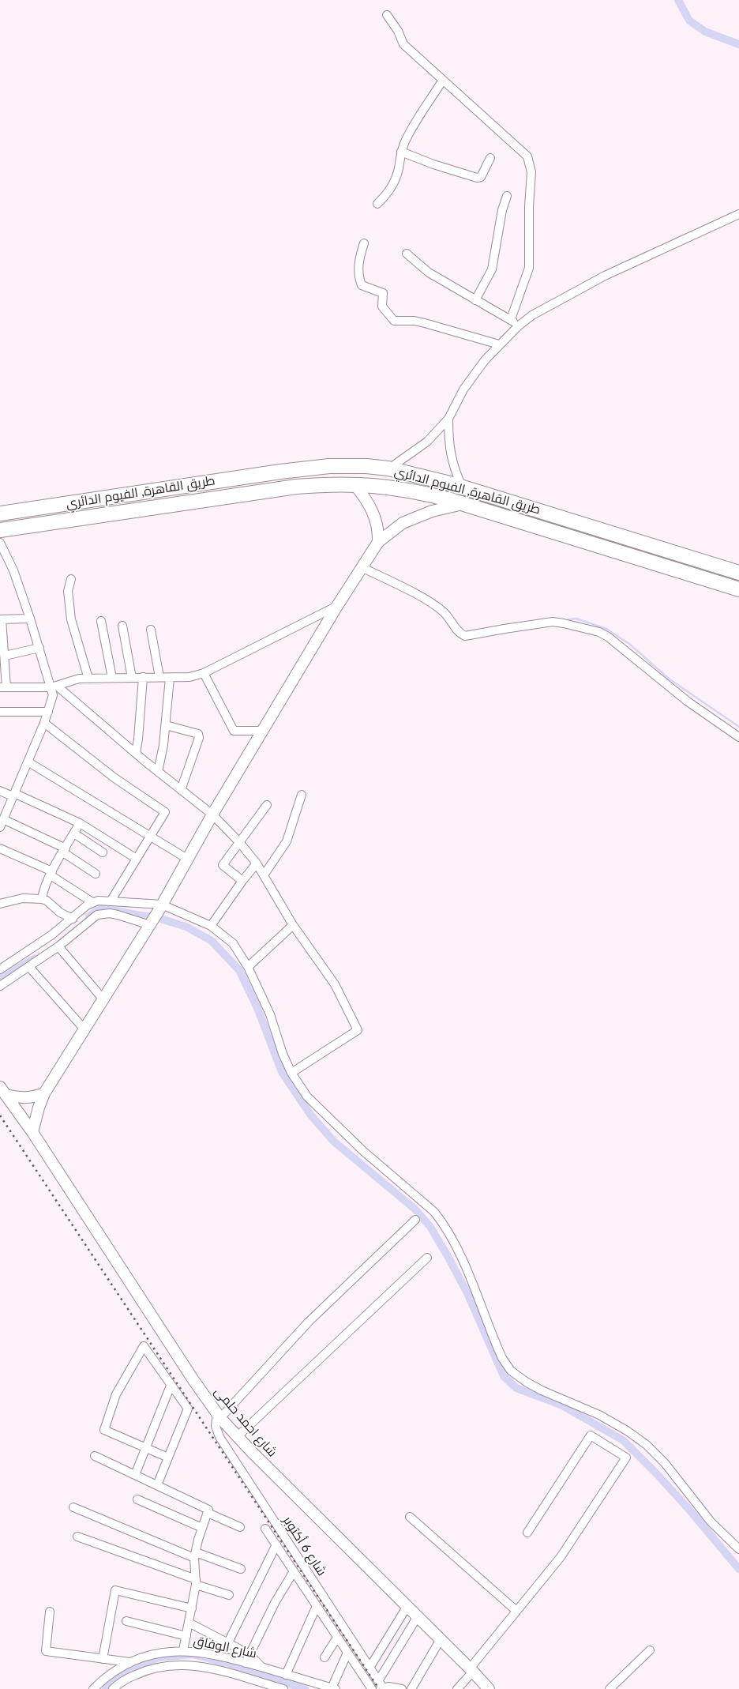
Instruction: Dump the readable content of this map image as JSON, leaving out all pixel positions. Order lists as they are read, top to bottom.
{
  "streets": {
    "highway": ["طريق القاهرة, الفيوم الدائري"],
    "street": ["شارع احمد حلمى", "شارع 6 أكتوبر", "شارع الوفاق"]
  },
  "crossings": [
    ["شارع احمد حلمى", "شارع 6 أكتوبر"]
  ]
}
